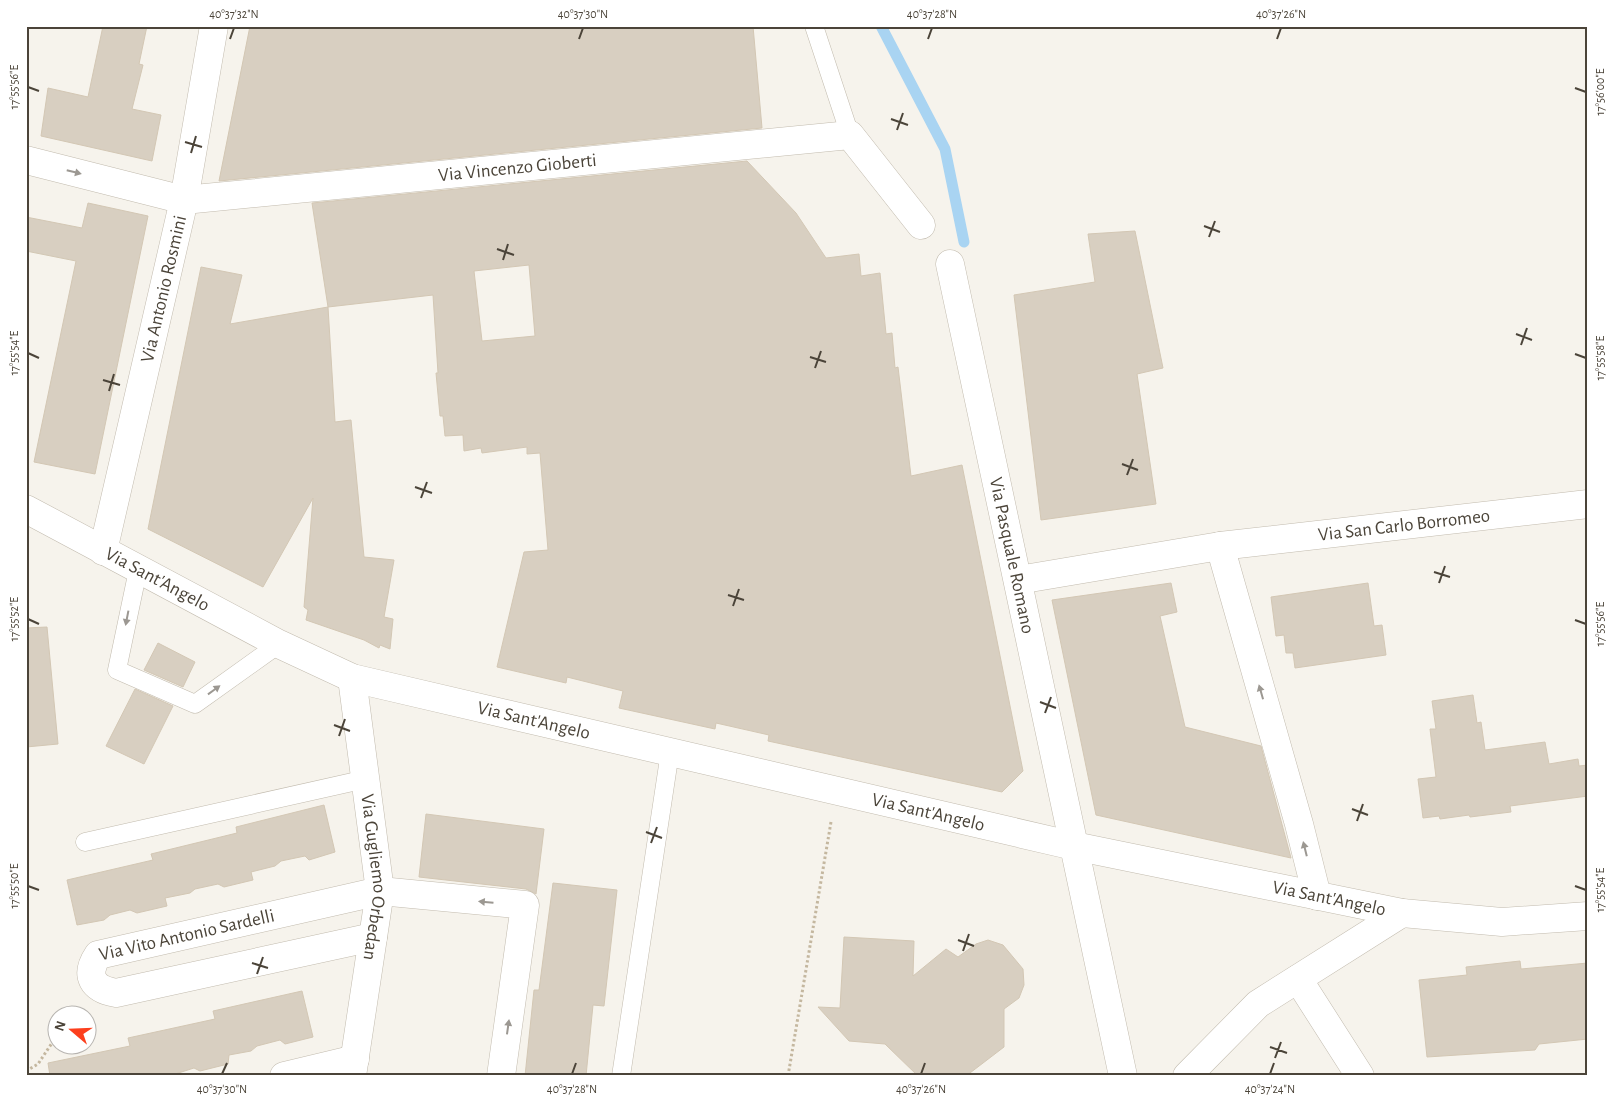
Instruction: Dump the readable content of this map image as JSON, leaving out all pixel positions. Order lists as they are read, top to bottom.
{
  "streets": {
    "street": [
      "Via Vincenzo Gioberti",
      "Via Antonio Rosmini",
      "Via San Carlo Borromeo",
      "Via Pasquale Romano",
      "Via Sant'Angelo",
      "Via Gugliemo Orbedan",
      "Via Vito Antonio Sardelli"
    ]
  },
  "crossings": [
    ["Via Vincenzo Gioberti", "Via Antonio Rosmini"],
    ["Via Antonio Rosmini", "Via Sant'Angelo"],
    ["Via San Carlo Borromeo", "Via Pasquale Romano"],
    ["Via Pasquale Romano", "Via Sant'Angelo"],
    ["Via Sant'Angelo", "Via Gugliemo Orbedan"],
    ["Via Gugliemo Orbedan", "Via Vito Antonio Sardelli"]
  ],
  "north": "left",
  "coordinates": [
    "40°37'32\"N",
    "40°37'30\"N",
    "40°37'28\"N",
    "40°37'26\"N",
    "17°55'56\"E",
    "17°56'00\"E",
    "17°55'54\"E",
    "17°55'58\"E",
    "17°55'52\"E",
    "17°55'50\"E",
    "40°37'24\"N"
  ]
}
